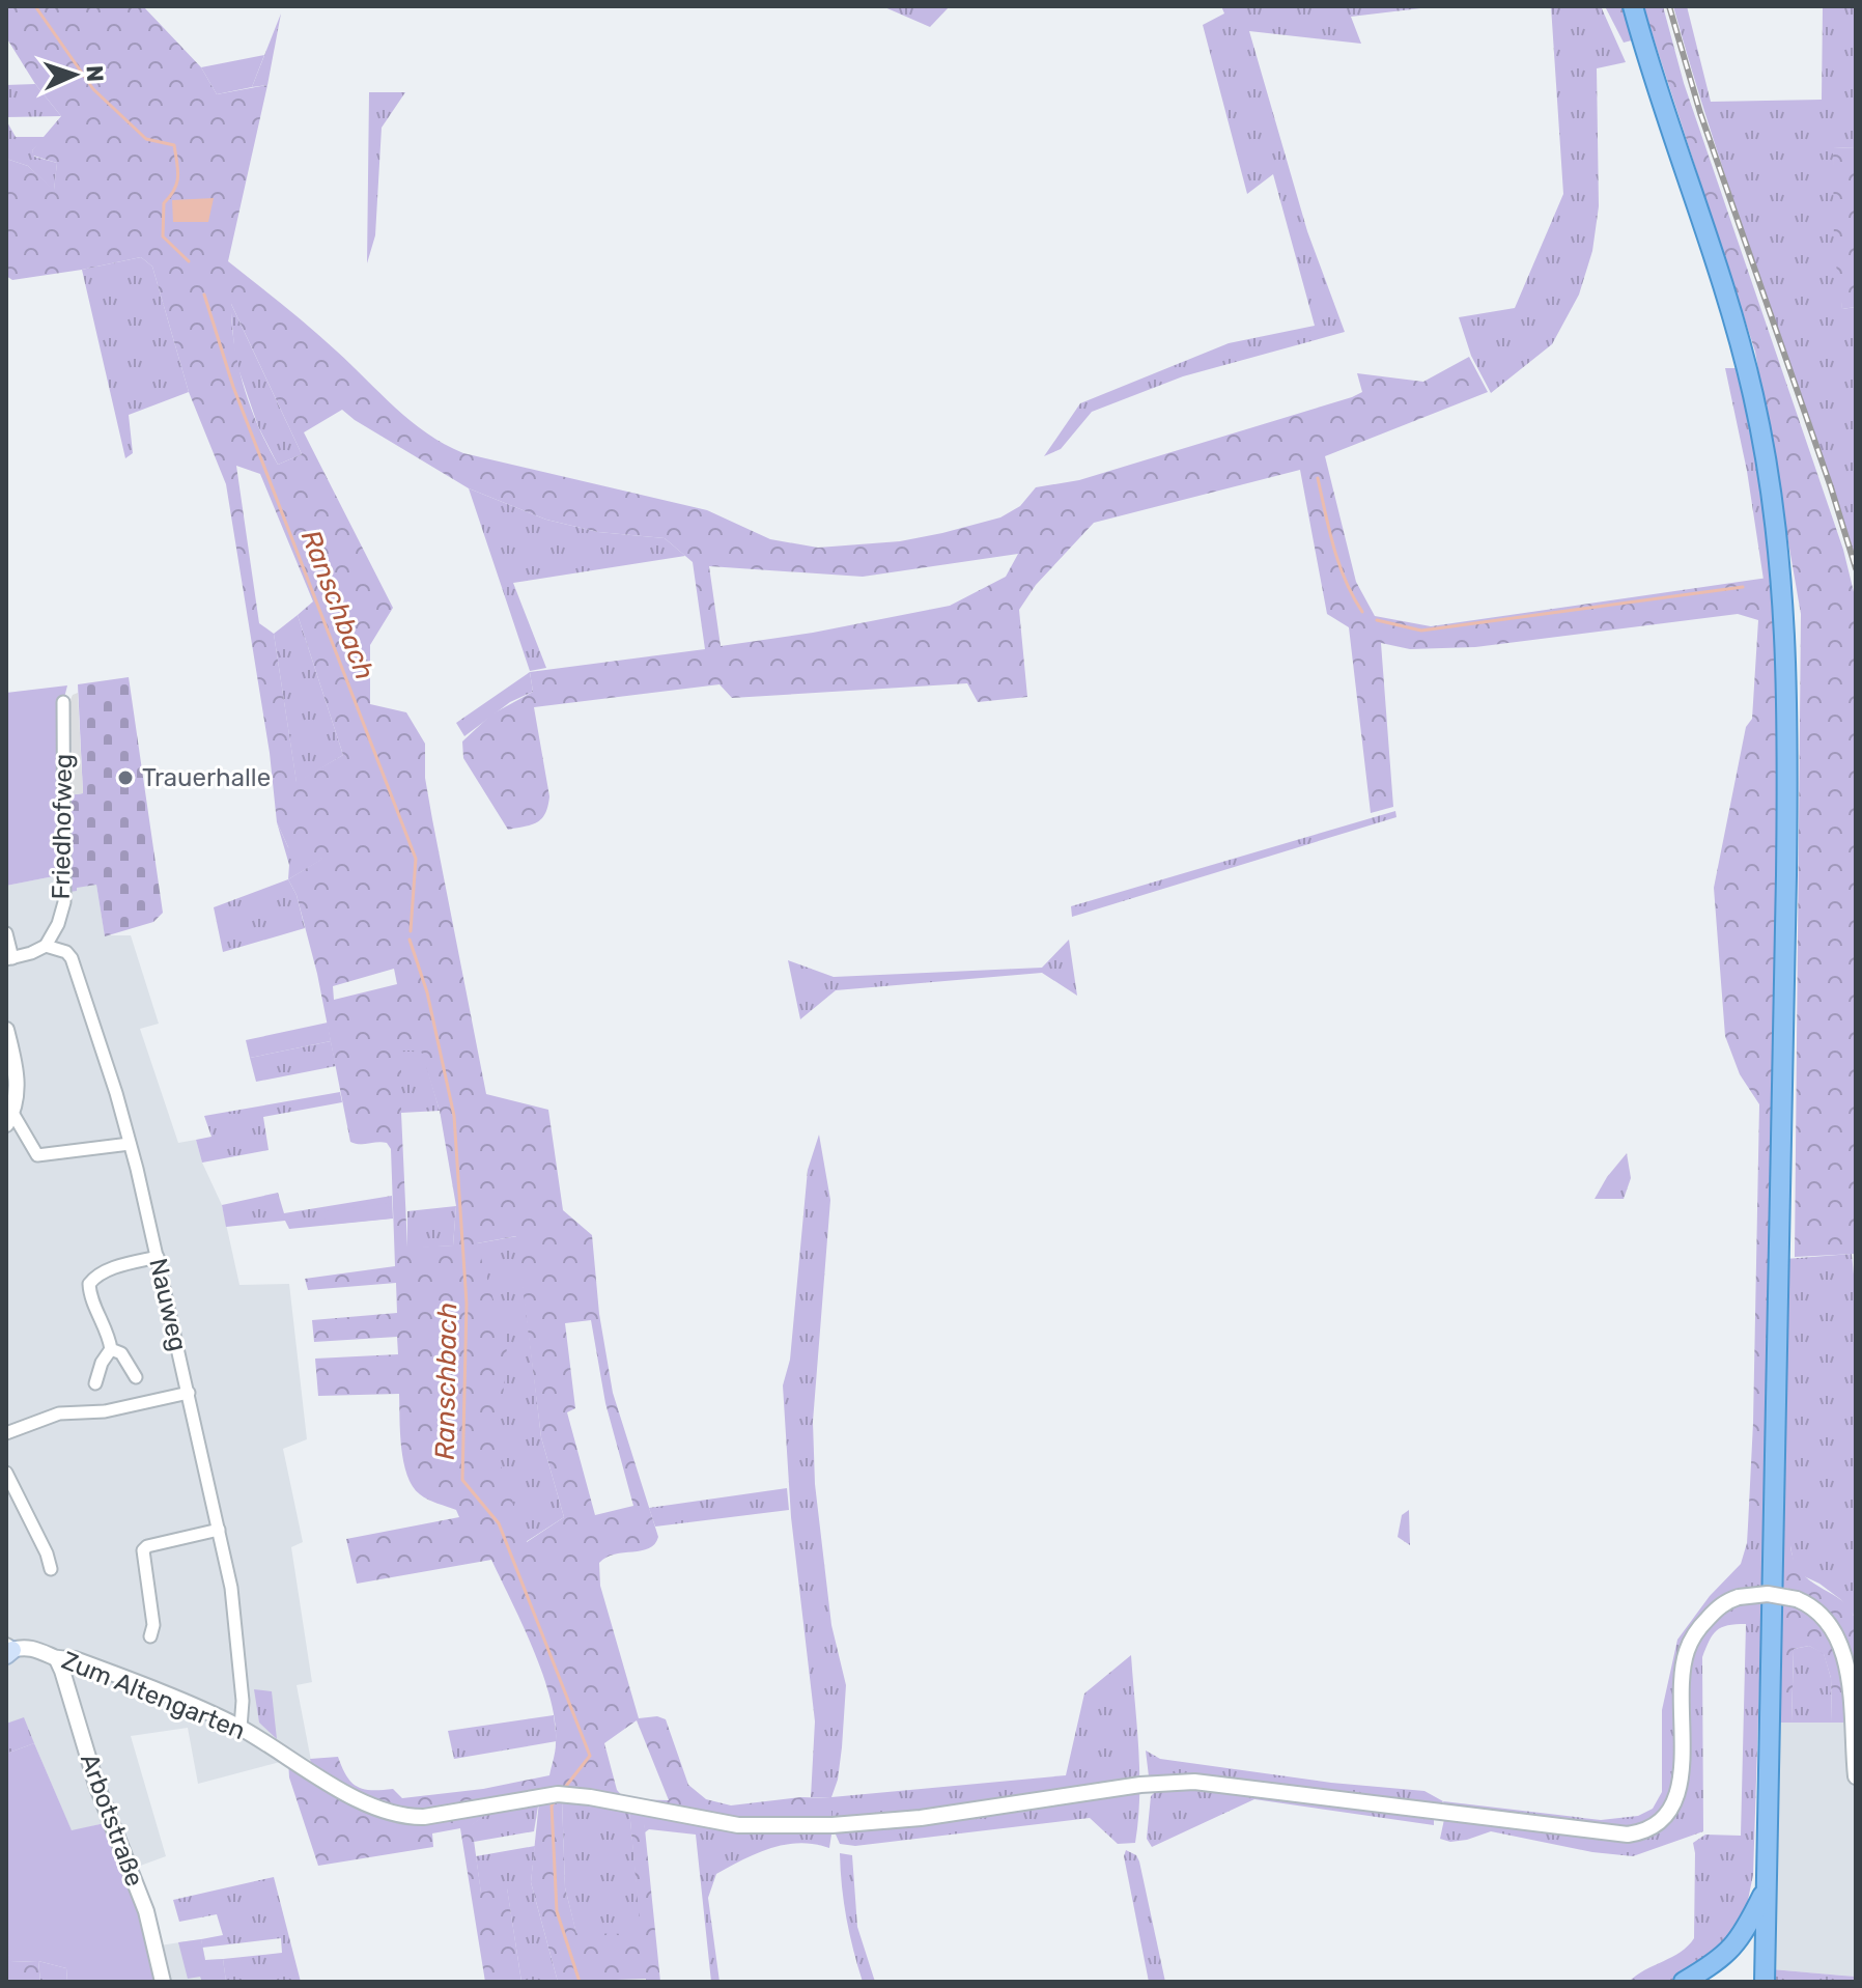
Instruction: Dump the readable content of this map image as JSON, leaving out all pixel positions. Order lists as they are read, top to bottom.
{
  "streets": {
    "street": [
      "Friedhofweg",
      "Nauweg",
      "Zum Altengarten",
      "Arbotstraße"
    ]
  },
  "crossings": [
    ["Friedhofweg", "Nauweg"],
    ["Nauweg", "Zum Altengarten"],
    ["Zum Altengarten", "Arbotstraße"]
  ],
  "water": ["Ranschbach"],
  "places": ["Trauerhalle"],
  "north": "right"
}
